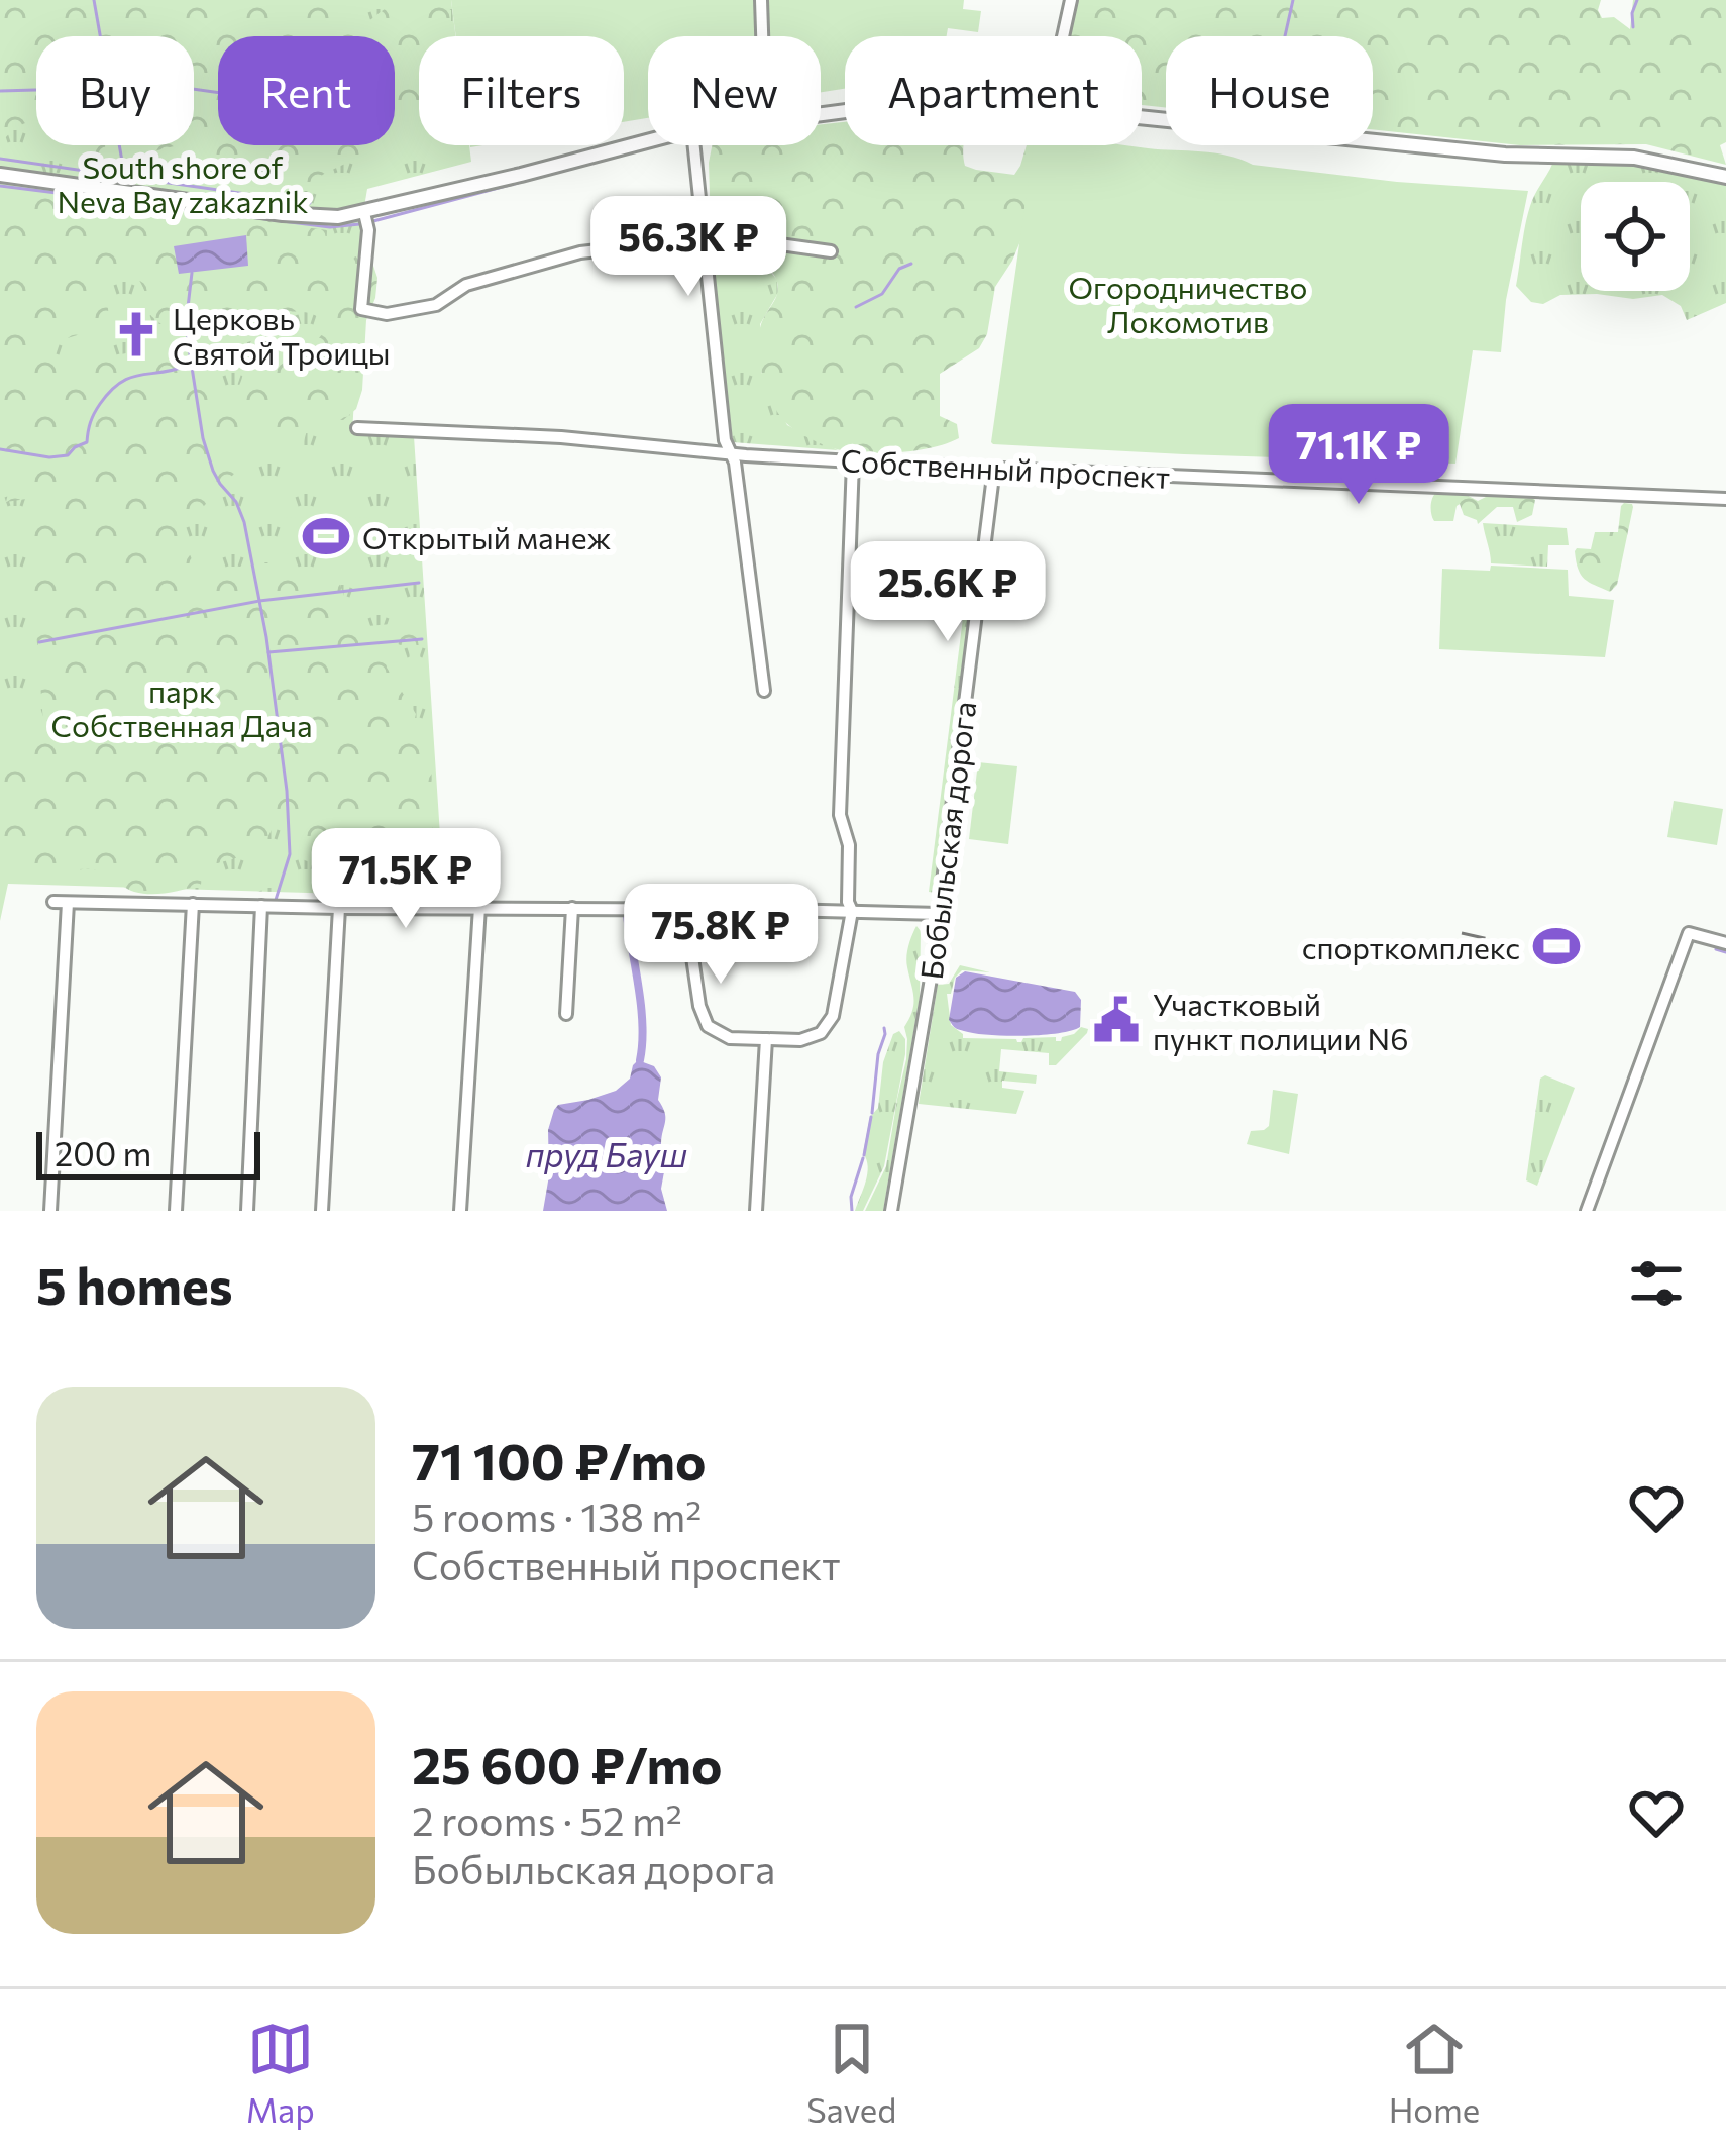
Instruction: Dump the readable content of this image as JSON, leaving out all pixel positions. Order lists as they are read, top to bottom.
{
  "streets": {
    "street": ["Собственный проспект", "Бобыльская дорога"]
  },
  "crossings": [
    ["Собственный проспект", "Бобыльская дорога"]
  ],
  "water": ["пруд Бауш"],
  "parks": ["South shore of Neva Bay zakaznik", "Огородничество Локомотив", "парк Собственная Дача"],
  "places": {
    "church": ["Церковь Святой Троицы"],
    "sports": ["Открытый манеж", "спорткомплекс"],
    "public building": ["Участковый пункт полиции N6"]
  },
  "scale_bar": "200 m",
  "page": {
    "chip": [
      "Buy",
      "Rent",
      "Filters",
      "New",
      "Apartment",
      "House"
    ],
    "price": [
      "56.3K ₽",
      "71.1K ₽",
      "25.6K ₽",
      "71.5K ₽",
      "75.8K ₽"
    ],
    "scale": "200 m",
    "heading": "5 homes",
    "list": [
      {
        "name": "71 100 ₽/mo",
        "note": "5 rooms · 138 m² · Собственный проспект"
      },
      {
        "name": "25 600 ₽/mo",
        "note": "2 rooms · 52 m² · Бобыльская дорога"
      }
    ],
    "tabs": ["Map", "Saved", "Home"]
  }
}
